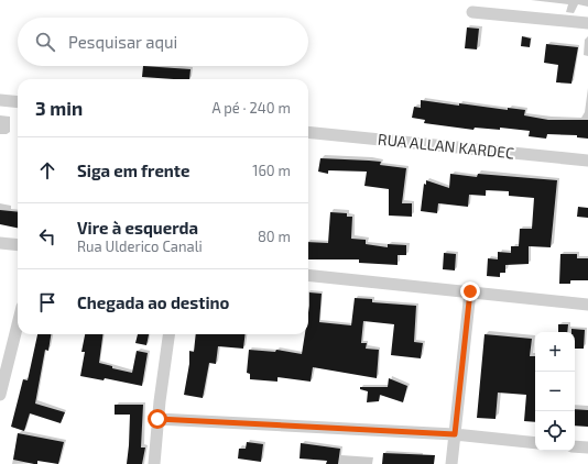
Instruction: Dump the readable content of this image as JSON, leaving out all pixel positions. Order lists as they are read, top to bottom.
{
  "streets": {
    "street": ["RUA ALLAN KARDEC"]
  },
  "page": {
    "search": "Pesquisar aqui",
    "heading": ["3 min", "A pé · 240 m"],
    "list": [
      ["Siga em frente", "160 m"],
      ["Vire à esquerda", "Rua Ulderico Canali", "80 m"],
      "Chegada ao destino"
    ],
    "map_buttons": ["+", "−"]
  }
}
